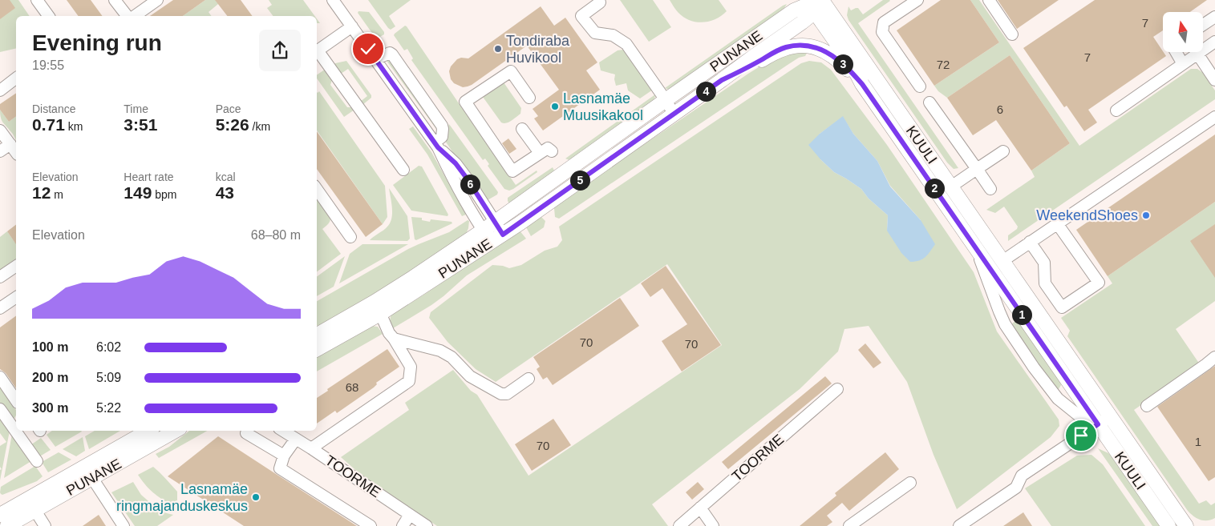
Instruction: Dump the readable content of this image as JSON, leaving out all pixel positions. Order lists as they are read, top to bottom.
{
  "streets": {
    "main road": ["PUNANE", "KUULI"],
    "street": ["TOORME"]
  },
  "crossings": [
    ["PUNANE", "KUULI"]
  ],
  "places": [
    "Tondiraba Huvikool",
    "Lasnamäe Muusikakool",
    "WeekendShoes",
    "Lasnamäe ringmajanduskeskus"
  ],
  "house_numbers": [
    "7",
    "7",
    "72",
    "6",
    "70",
    "70",
    "68",
    "1",
    "70"
  ],
  "north": "top",
  "page": {
    "heading": ["Evening run", "19:55"],
    "pins": [
      "3",
      "4",
      "5",
      "6",
      "2",
      "1"
    ],
    "stats": [
      ["Distance", "0.71 km"],
      ["Time", "3:51"],
      ["Pace", "5:26 /km"],
      ["Elevation", "12 m"],
      ["Heart rate", "149 bpm"],
      ["kcal", "43"]
    ],
    "chart": ["Elevation", "68–80 m"],
    "list": [
      {
        "name": "100 m",
        "note": "6:02"
      },
      {
        "name": "200 m",
        "note": "5:09"
      },
      {
        "name": "300 m",
        "note": "5:22"
      }
    ]
  }
}
